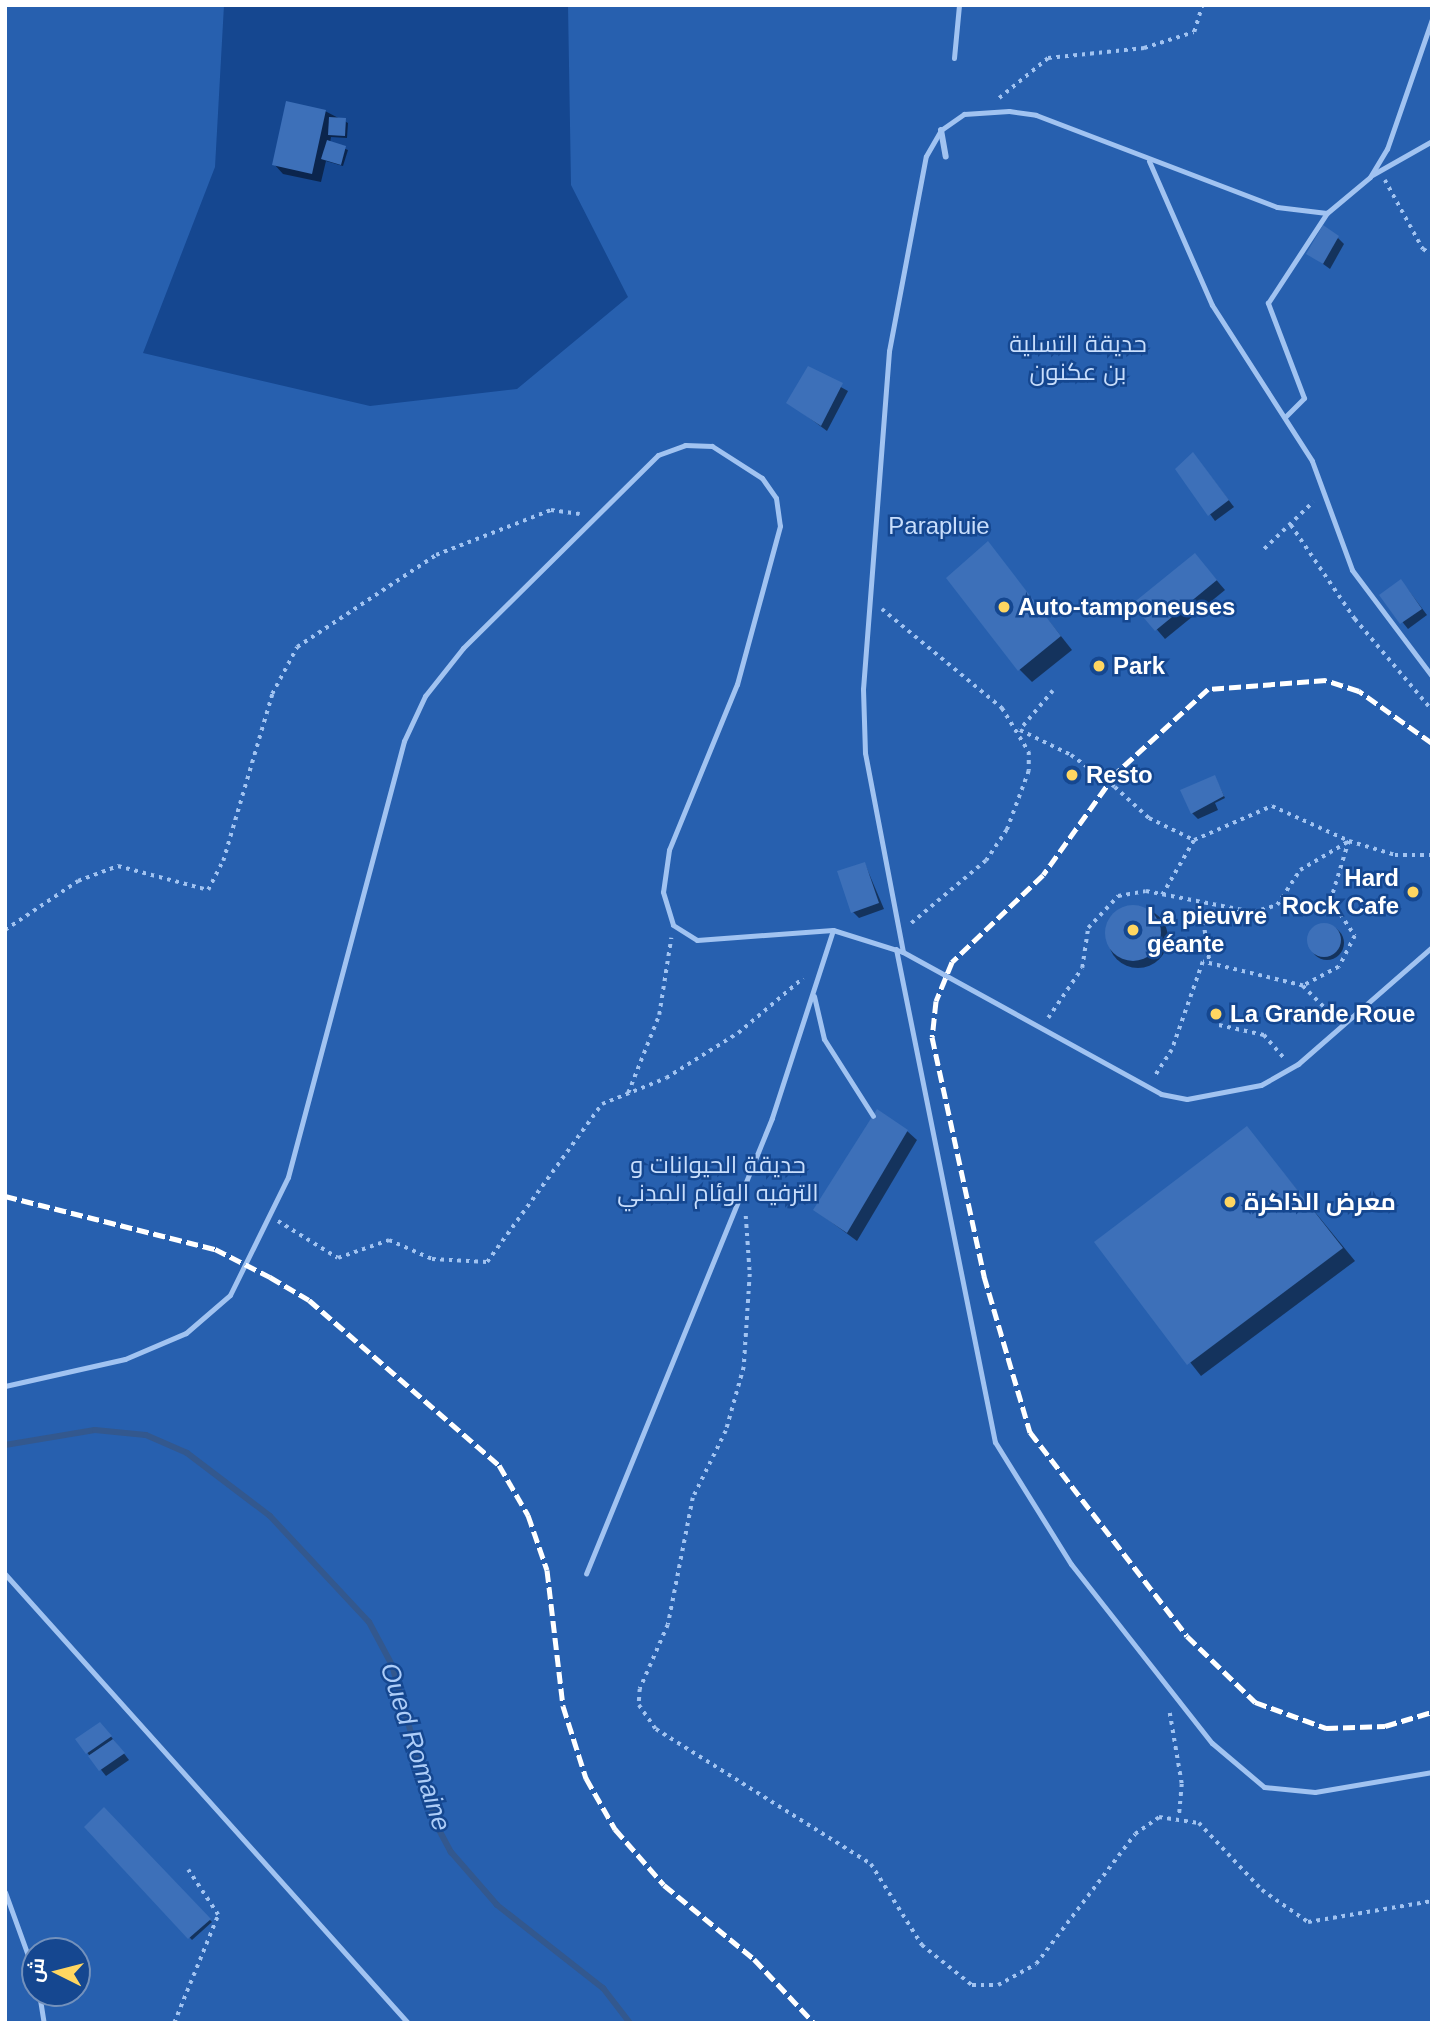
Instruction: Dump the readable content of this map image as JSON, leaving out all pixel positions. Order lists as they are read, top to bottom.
{
  "water": ["Oued Romaine"],
  "parks": ["حديقة التسلية بن عكنون", "Parapluie", "حديقة الحيوانات و الترفيه الوئام المدني"],
  "places": [
    "Auto-tamponeuses",
    "Park",
    "Resto",
    "Hard Rock Cafe",
    "La pieuvre géante",
    "La Grande Roue",
    "معرض الذاكرة"
  ],
  "north": "left"
}
